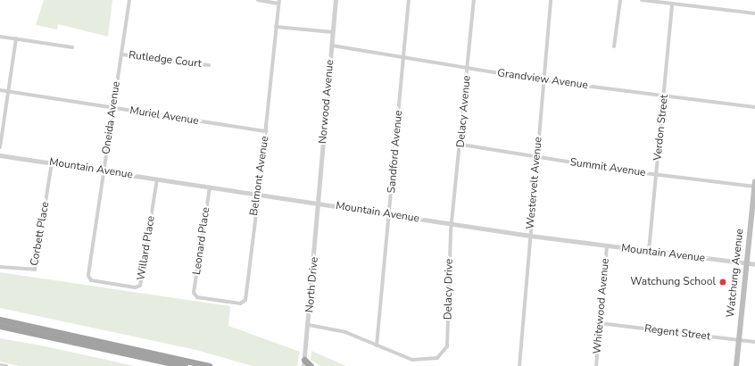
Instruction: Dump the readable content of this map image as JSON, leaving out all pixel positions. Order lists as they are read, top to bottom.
{
  "streets": {
    "main road": ["Watchung Avenue"],
    "street": [
      "Rutledge Court",
      "Grandview Avenue",
      "Norwood Avenue",
      "Delacy Avenue",
      "Muriel Avenue",
      "Oneida Avenue",
      "Verdon Street",
      "Sandford Avenue",
      "Summit Avenue",
      "Mountain Avenue",
      "Belmont Avenue",
      "Westervelt Avenue",
      "Corbett Place",
      "Leonard Place",
      "Willard Place",
      "North Drive",
      "Delacy Drive",
      "Whitewood Avenue",
      "Regent Street"
    ]
  },
  "crossings": [
    ["Rutledge Court", "Oneida Avenue"],
    ["Grandview Avenue", "Norwood Avenue"],
    ["Grandview Avenue", "Delacy Avenue"],
    ["Grandview Avenue", "Verdon Street"],
    ["Grandview Avenue", "Sandford Avenue"],
    ["Grandview Avenue", "Westervelt Avenue"],
    ["Norwood Avenue", "Mountain Avenue"],
    ["Norwood Avenue", "North Drive"],
    ["Delacy Avenue", "Summit Avenue"],
    ["Delacy Avenue", "Mountain Avenue"],
    ["Delacy Avenue", "Delacy Drive"],
    ["Muriel Avenue", "Oneida Avenue"],
    ["Muriel Avenue", "Belmont Avenue"],
    ["Oneida Avenue", "Mountain Avenue"],
    ["Oneida Avenue", "Willard Place"],
    ["Verdon Street", "Summit Avenue"],
    ["Verdon Street", "Mountain Avenue"],
    ["Sandford Avenue", "Mountain Avenue"],
    ["Sandford Avenue", "Delacy Drive"],
    ["Summit Avenue", "Westervelt Avenue"],
    ["Summit Avenue", "Watchung Avenue"],
    ["Mountain Avenue", "Belmont Avenue"],
    ["Mountain Avenue", "Westervelt Avenue"],
    ["Mountain Avenue", "Corbett Place"],
    ["Mountain Avenue", "Leonard Place"],
    ["Mountain Avenue", "Willard Place"],
    ["Mountain Avenue", "Watchung Avenue"],
    ["Mountain Avenue", "North Drive"],
    ["Mountain Avenue", "Delacy Drive"],
    ["Mountain Avenue", "Whitewood Avenue"],
    ["Belmont Avenue", "Leonard Place"],
    ["Watchung Avenue", "Regent Street"],
    ["Whitewood Avenue", "Regent Street"]
  ],
  "places": ["Watchung School"]
}
